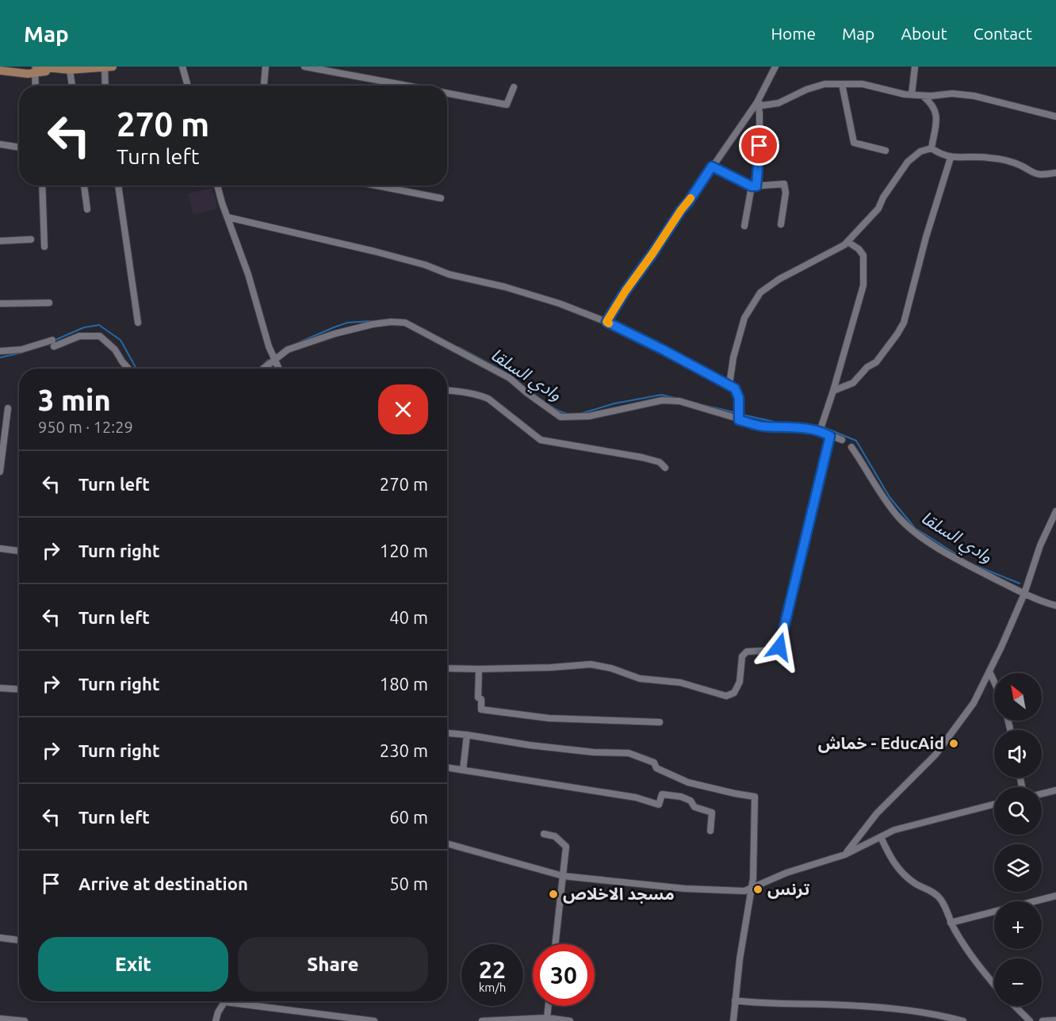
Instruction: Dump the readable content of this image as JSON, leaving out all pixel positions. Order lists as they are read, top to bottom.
{
  "water": ["وادي السلقا"],
  "places": ["خماش - EducAid", "ترنس", "مسجد الاخلاص"],
  "north": "top left",
  "page": {
    "header": "Map",
    "nav": [
      "Home",
      "Map",
      "About",
      "Contact"
    ],
    "turn": ["270 m", "Turn left"],
    "heading": ["3 min", "950 m · 12:29"],
    "list": [
      {
        "name": "Turn left",
        "value": "270 m"
      },
      {
        "name": "Turn right",
        "value": "120 m"
      },
      {
        "name": "Turn left",
        "value": "40 m"
      },
      {
        "name": "Turn right",
        "value": "180 m"
      },
      {
        "name": "Turn right",
        "value": "230 m"
      },
      {
        "name": "Turn left",
        "value": "60 m"
      },
      {
        "name": "Arrive at destination",
        "value": "50 m"
      }
    ],
    "map_buttons": ["+", "−"],
    "buttons": ["Exit", "Share"],
    "speed": "22 km/h",
    "limit": "30"
  }
}
